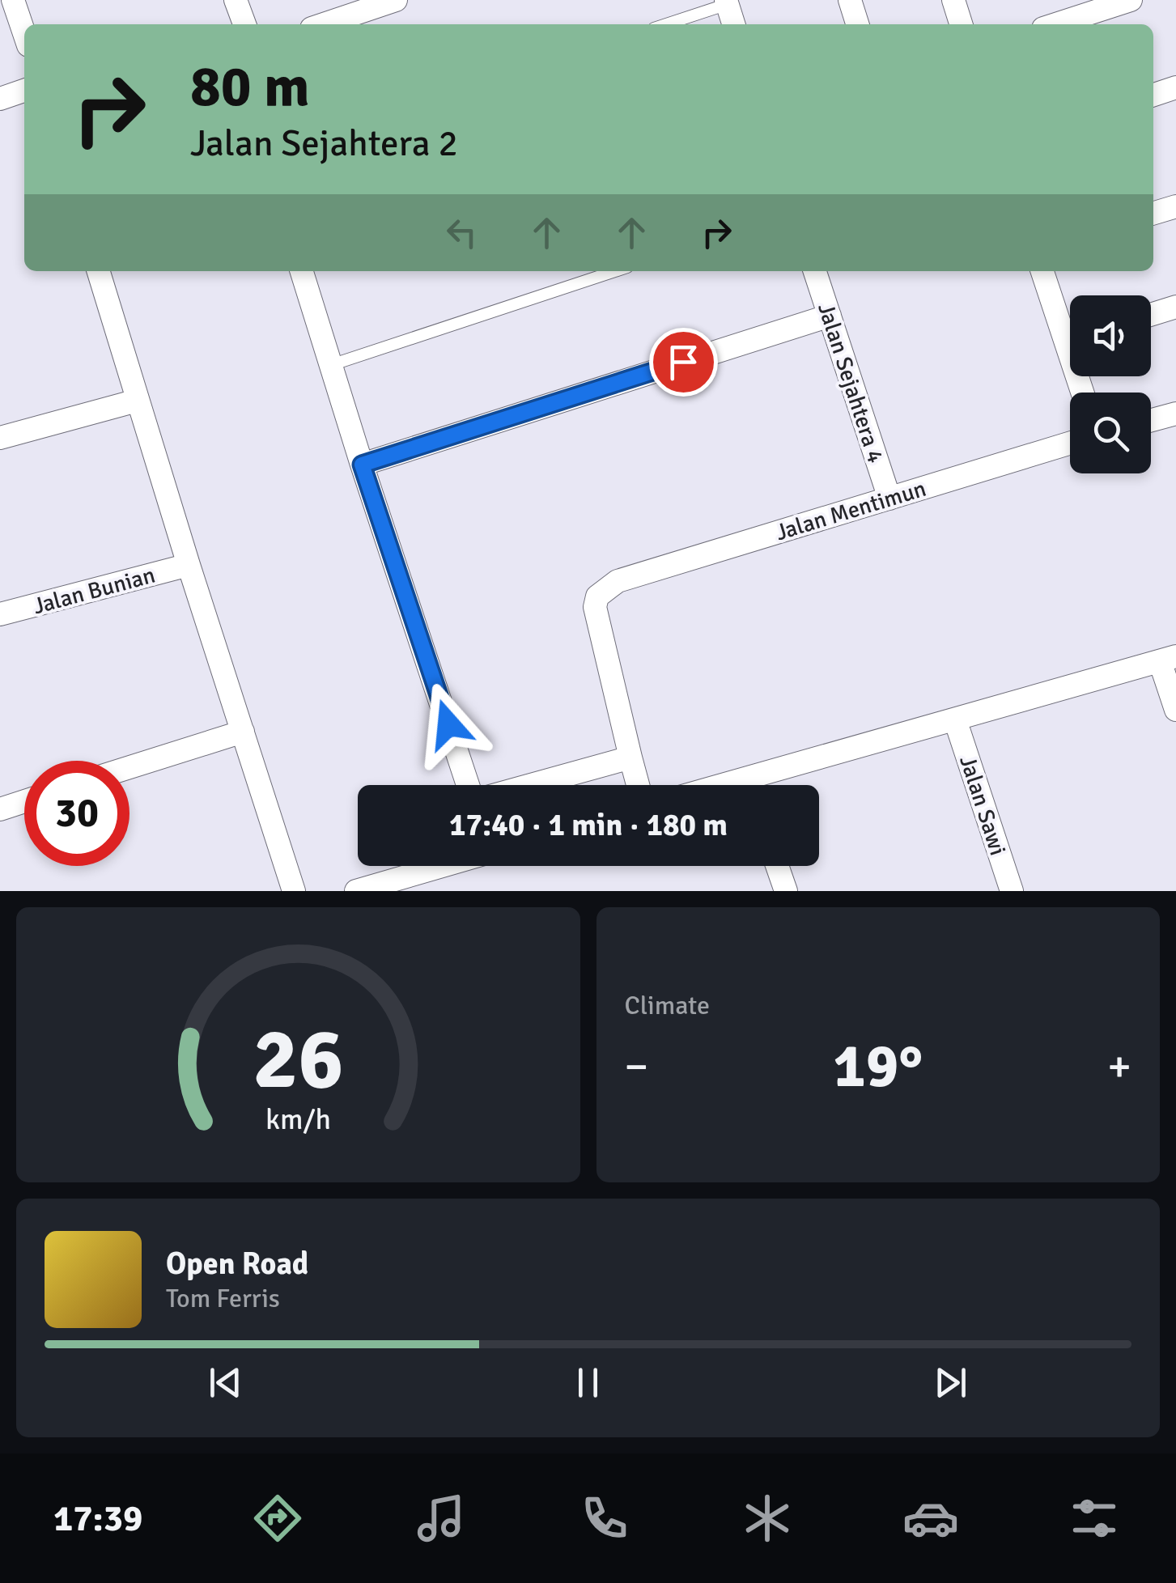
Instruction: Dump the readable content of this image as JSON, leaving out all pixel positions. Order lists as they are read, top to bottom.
{
  "streets": {
    "street": [
      "Jalan Sejahtera 4",
      "Jalan Mentimun",
      "Jalan Bunian",
      "Jalan Sawi"
    ]
  },
  "crossings": [
    ["Jalan Sejahtera 4", "Jalan Mentimun"]
  ],
  "page": {
    "turn": ["80 m", "Jalan Sejahtera 2"],
    "limit": "30",
    "trip": "17:40 · 1 min · 180 m",
    "tile": "Climate",
    "heat": ["−", "19°", "+"],
    "song": ["Open Road", "Tom Ferris"],
    "tabs": "17:39",
    "gauge": ["26", "km/h"]
  }
}
